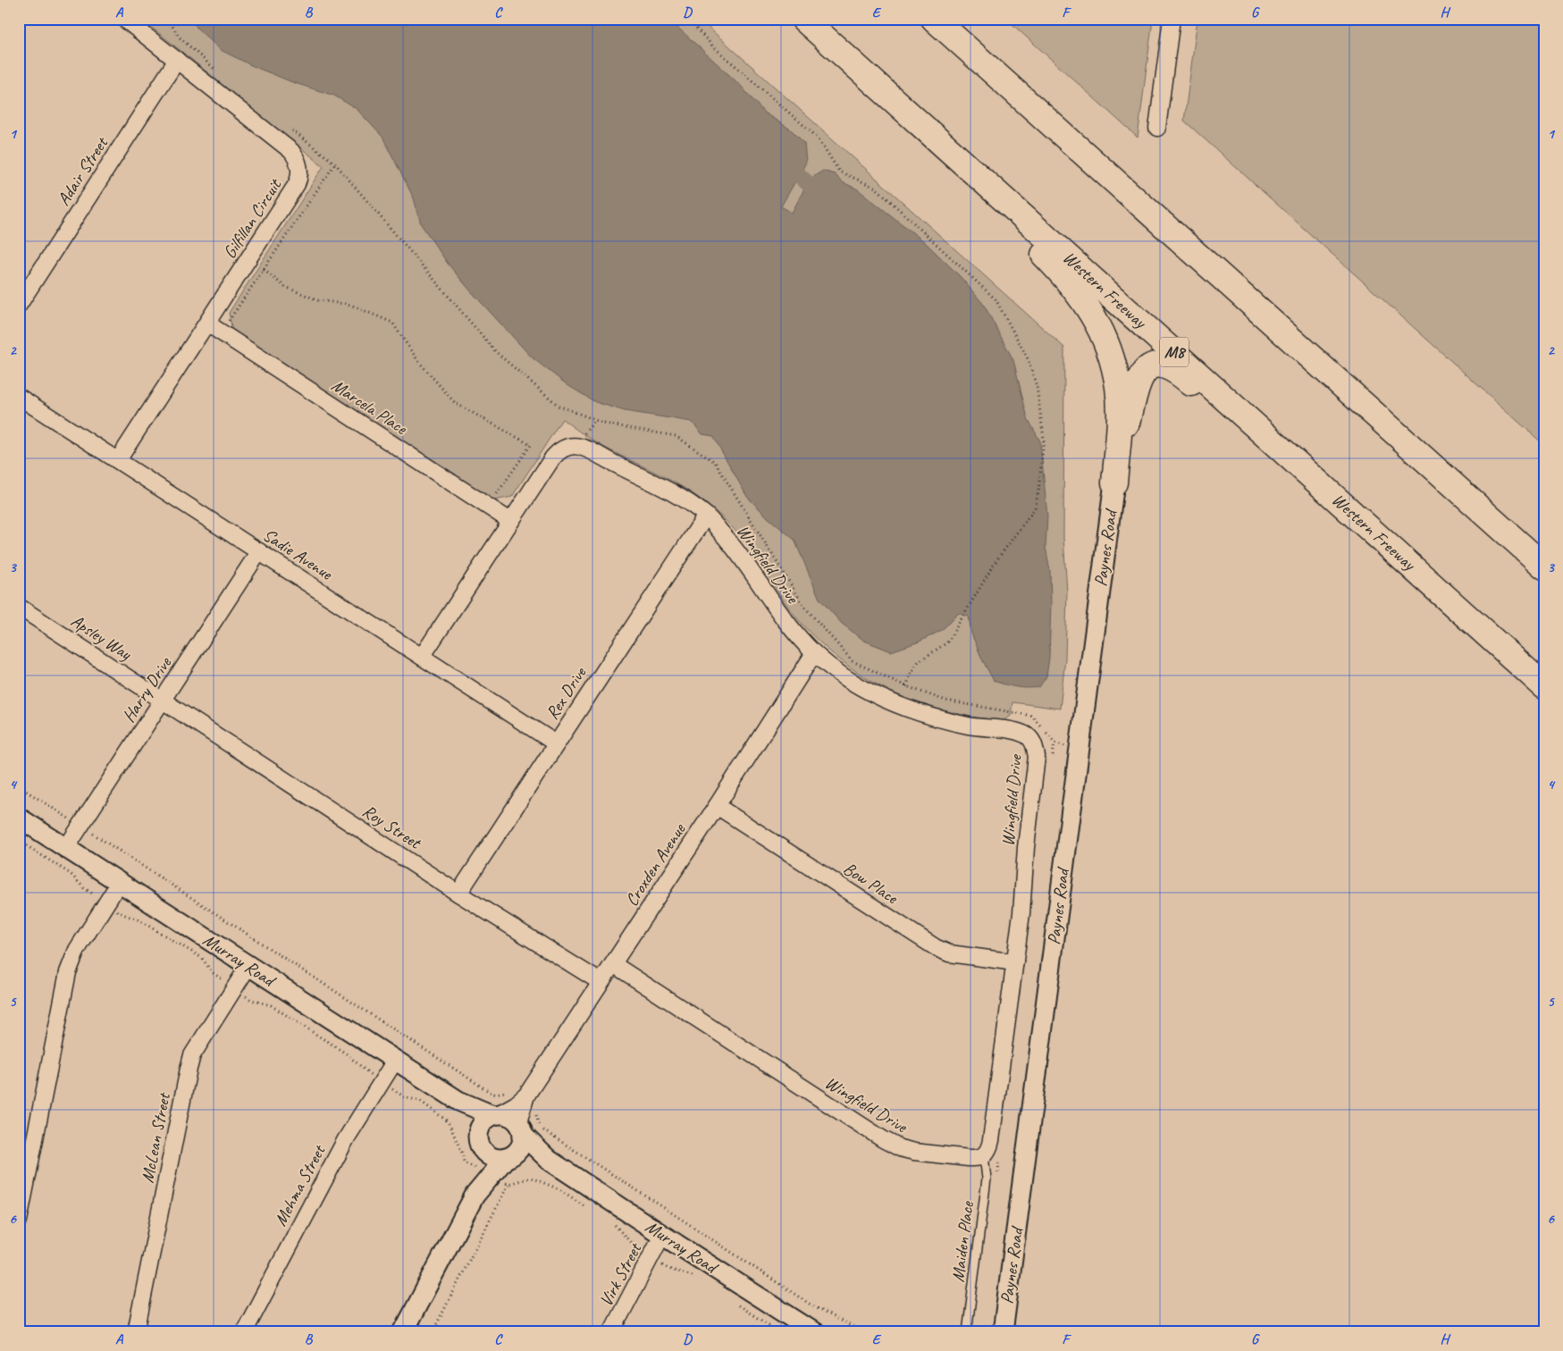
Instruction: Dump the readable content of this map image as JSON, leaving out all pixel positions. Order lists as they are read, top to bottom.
{
  "streets": {
    "highway": ["Western Freeway", "M8"],
    "street": [
      "Adair Street",
      "Gilfillan Circuit",
      "Marcela Place",
      "Paynes Road",
      "Sadie Avenue",
      "Wingfield Drive",
      "Apsley Way",
      "Harry Drive",
      "Rex Drive",
      "Roy Street",
      "Croxden Avenue",
      "Bow Place",
      "Murray Road",
      "McLean Street",
      "Mehma Street",
      "Virk Street"
    ],
    "lane": ["Maiden Place"]
  },
  "crossings": [
    ["Adair Street", "Gilfillan Circuit"],
    ["Gilfillan Circuit", "Marcela Place"],
    ["Gilfillan Circuit", "Sadie Avenue"],
    ["Marcela Place", "Wingfield Drive"],
    ["Sadie Avenue", "Wingfield Drive"],
    ["Sadie Avenue", "Harry Drive"],
    ["Sadie Avenue", "Rex Drive"],
    ["Wingfield Drive", "Rex Drive"],
    ["Wingfield Drive", "Croxden Avenue"],
    ["Wingfield Drive", "Bow Place"],
    ["Wingfield Drive", "Maiden Place"],
    ["Apsley Way", "Harry Drive"],
    ["Apsley Way", "Roy Street"],
    ["Harry Drive", "Roy Street"],
    ["Harry Drive", "Murray Road"],
    ["Rex Drive", "Roy Street"],
    ["Roy Street", "Croxden Avenue"],
    ["Croxden Avenue", "Bow Place"],
    ["Croxden Avenue", "Murray Road"],
    ["Murray Road", "McLean Street"],
    ["Murray Road", "Mehma Street"],
    ["Murray Road", "Virk Street"]
  ],
  "grid": {
    "columns": [
      "A",
      "B",
      "C",
      "D",
      "E",
      "F",
      "G",
      "H"
    ],
    "rows": [
      "1",
      "2",
      "3",
      "4",
      "5",
      "6"
    ]
  }
}
